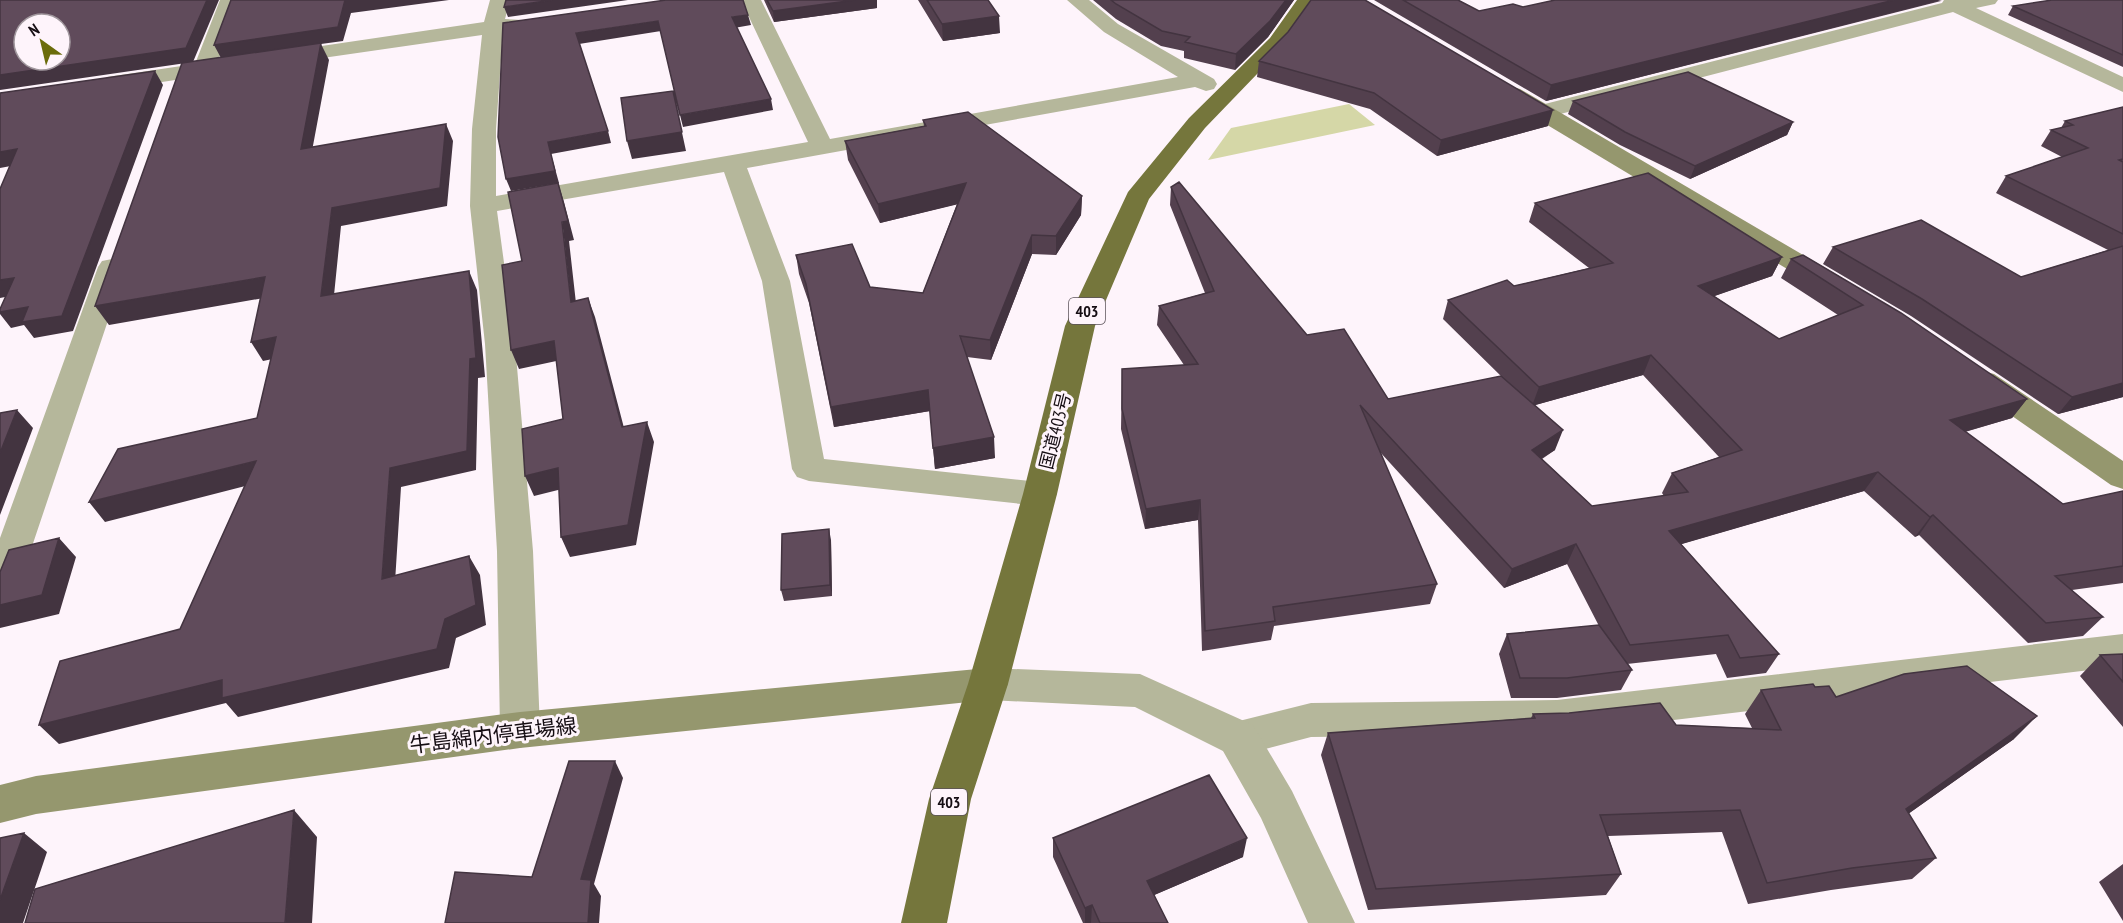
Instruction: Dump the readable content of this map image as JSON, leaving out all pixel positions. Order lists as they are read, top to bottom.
{
  "streets": {
    "highway": ["403", "国道403号"],
    "main road": ["牛島綿内停車場線"]
  },
  "crossings": [
    ["国道403号", "牛島綿内停車場線"]
  ],
  "north": "top left"
}
